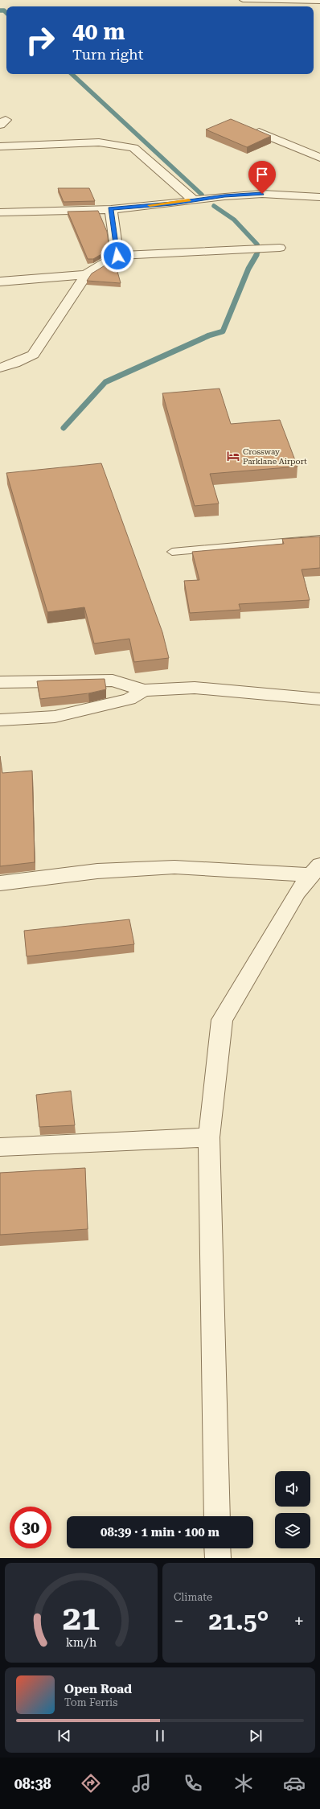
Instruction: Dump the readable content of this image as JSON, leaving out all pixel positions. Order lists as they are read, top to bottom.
{
  "places": {
    "hotel": ["Crossway Parklane Airport"]
  },
  "page": {
    "turn": ["40 m", "Turn right"],
    "limit": "30",
    "trip": "08:39 · 1 min · 100 m",
    "tile": "Climate",
    "heat": ["−", "21.5°", "+"],
    "song": ["Open Road", "Tom Ferris"],
    "tabs": "08:38",
    "gauge": ["21", "km/h"]
  }
}
